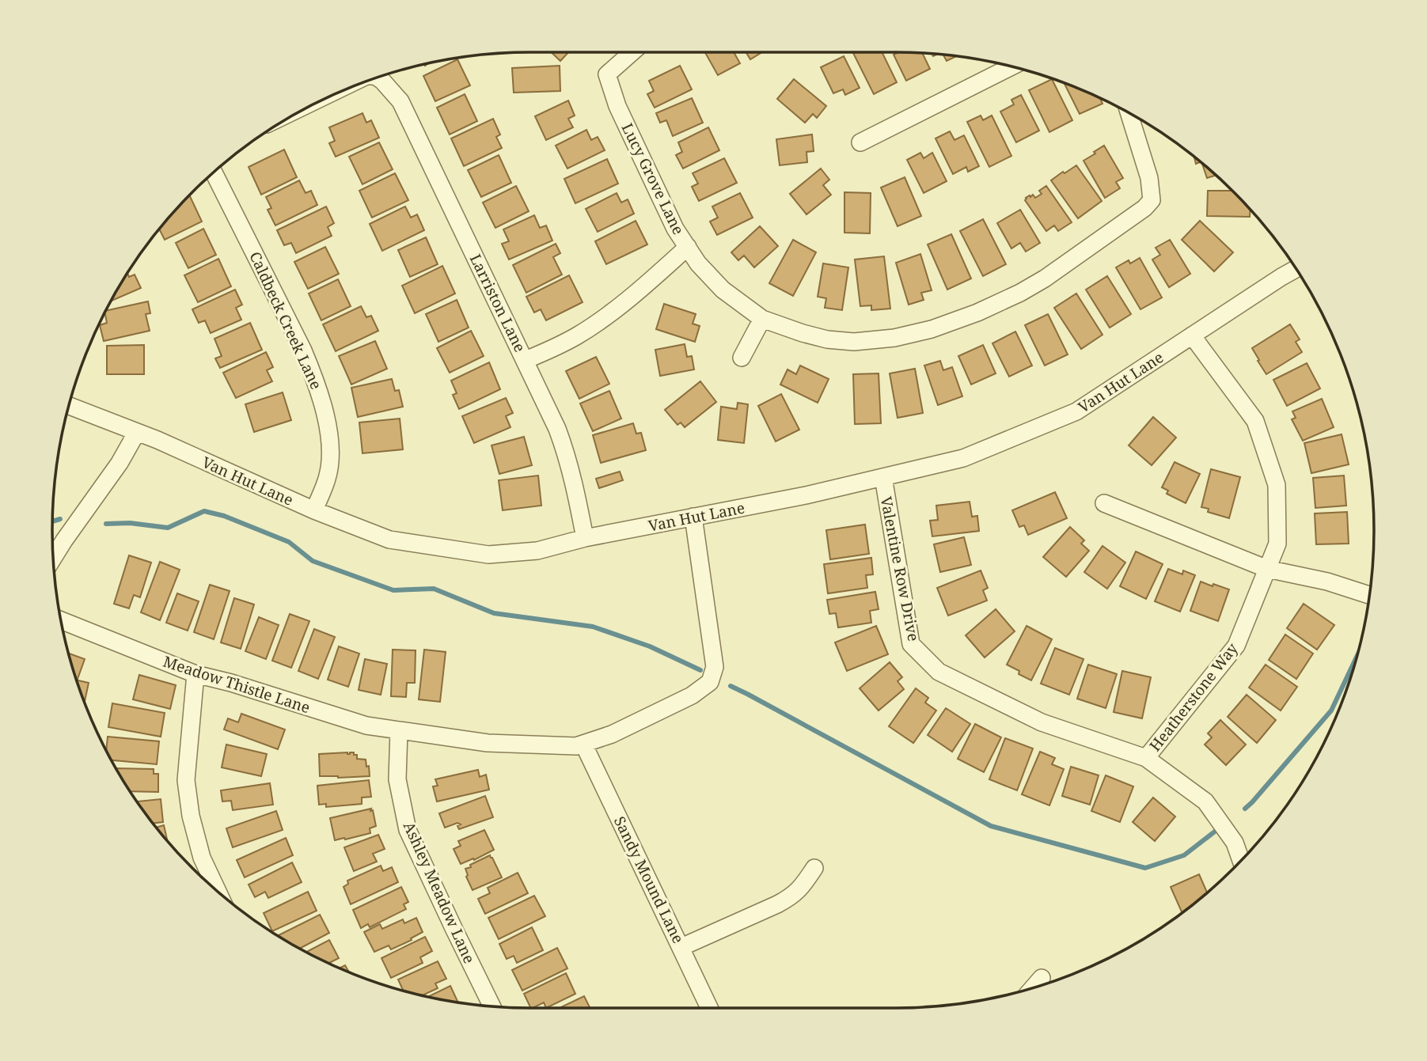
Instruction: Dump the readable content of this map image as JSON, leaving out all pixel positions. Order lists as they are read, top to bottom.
{
  "streets": {
    "street": [
      "Lucy Grove Lane",
      "Larriston Lane",
      "Caldbeck Creek Lane",
      "Van Hut Lane",
      "Valentine Row Drive",
      "Meadow Thistle Lane",
      "Heatherstone Way",
      "Sandy Mound Lane",
      "Ashley Meadow Lane"
    ]
  },
  "crossings": [
    ["Larriston Lane", "Van Hut Lane"],
    ["Caldbeck Creek Lane", "Van Hut Lane"],
    ["Van Hut Lane", "Valentine Row Drive"],
    ["Van Hut Lane", "Meadow Thistle Lane"],
    ["Van Hut Lane", "Heatherstone Way"],
    ["Valentine Row Drive", "Heatherstone Way"],
    ["Meadow Thistle Lane", "Sandy Mound Lane"],
    ["Meadow Thistle Lane", "Ashley Meadow Lane"]
  ]
}
